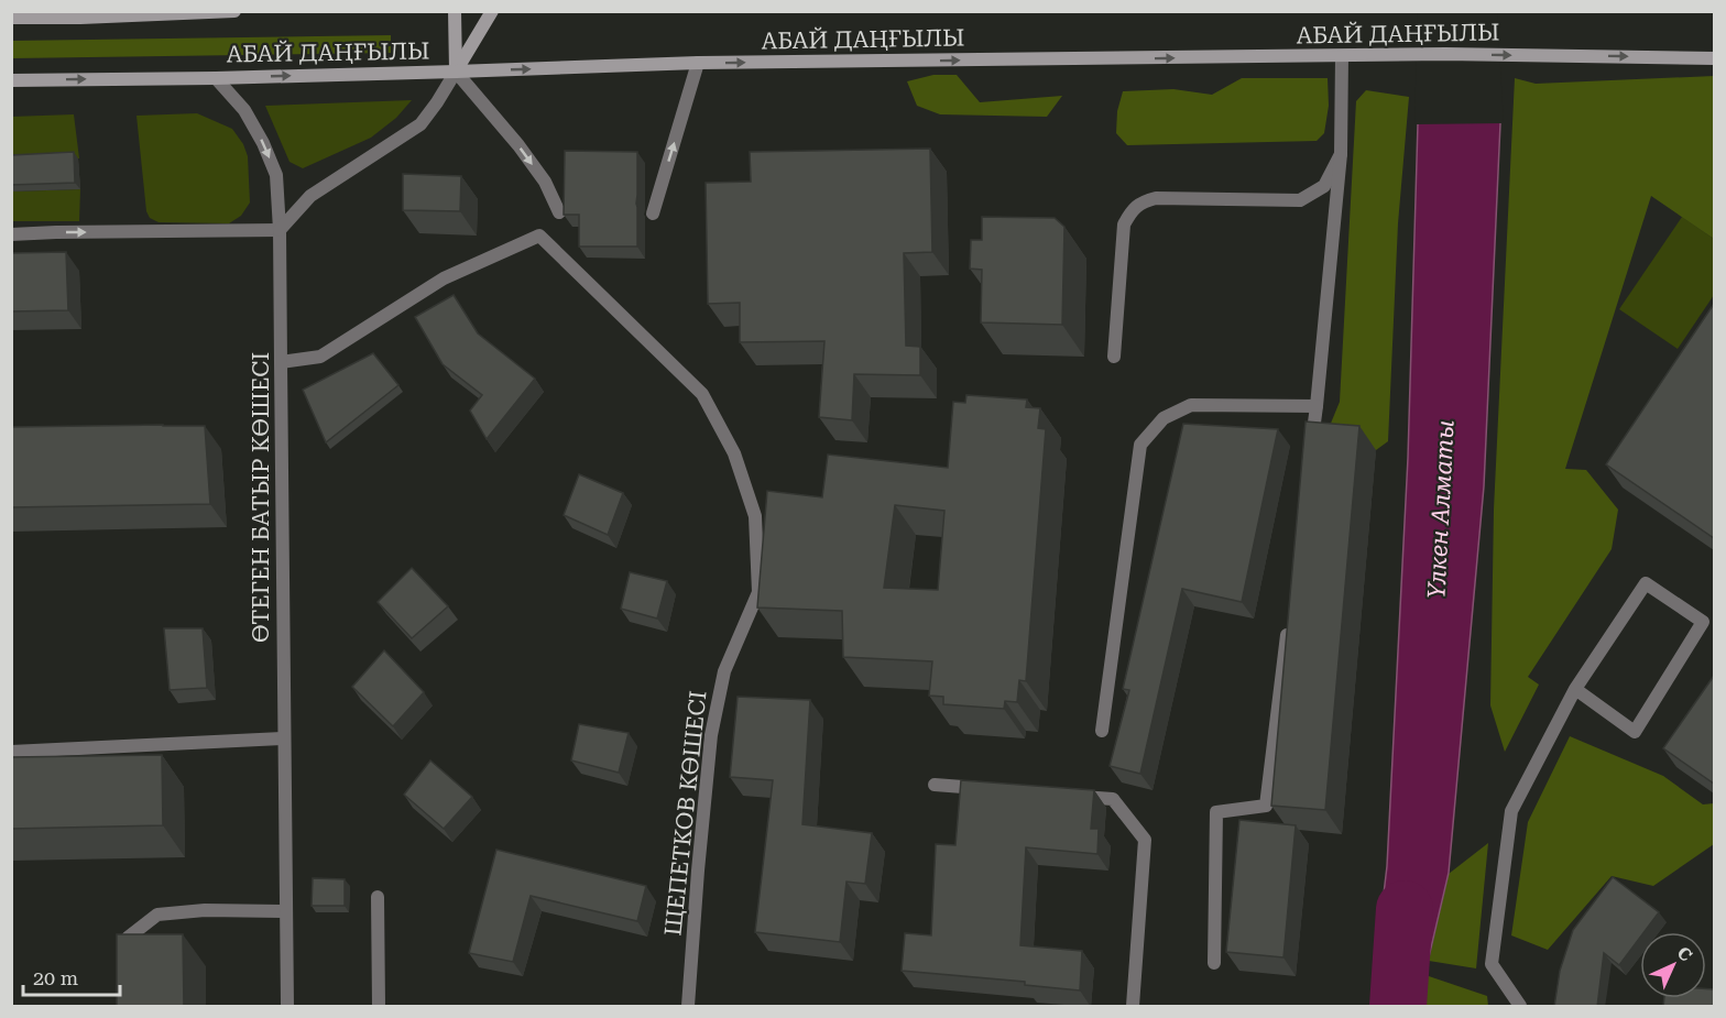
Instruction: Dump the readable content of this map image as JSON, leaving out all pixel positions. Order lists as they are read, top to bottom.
{
  "streets": {
    "main road": ["АБАЙ ДАҢҒЫЛЫ"],
    "street": ["ӨТЕГЕН БАТЫР КӨШЕСІ", "ЩЕПЕТКОВ КӨШЕСІ"]
  },
  "crossings": [
    ["АБАЙ ДАҢҒЫЛЫ", "ӨТЕГЕН БАТЫР КӨШЕСІ"],
    ["ӨТЕГЕН БАТЫР КӨШЕСІ", "ЩЕПЕТКОВ КӨШЕСІ"]
  ],
  "one_way": ["АБАЙ ДАҢҒЫЛЫ"],
  "water": ["Үлкен Алматы"],
  "scale_bar": "20 m",
  "north": "top right"
}
